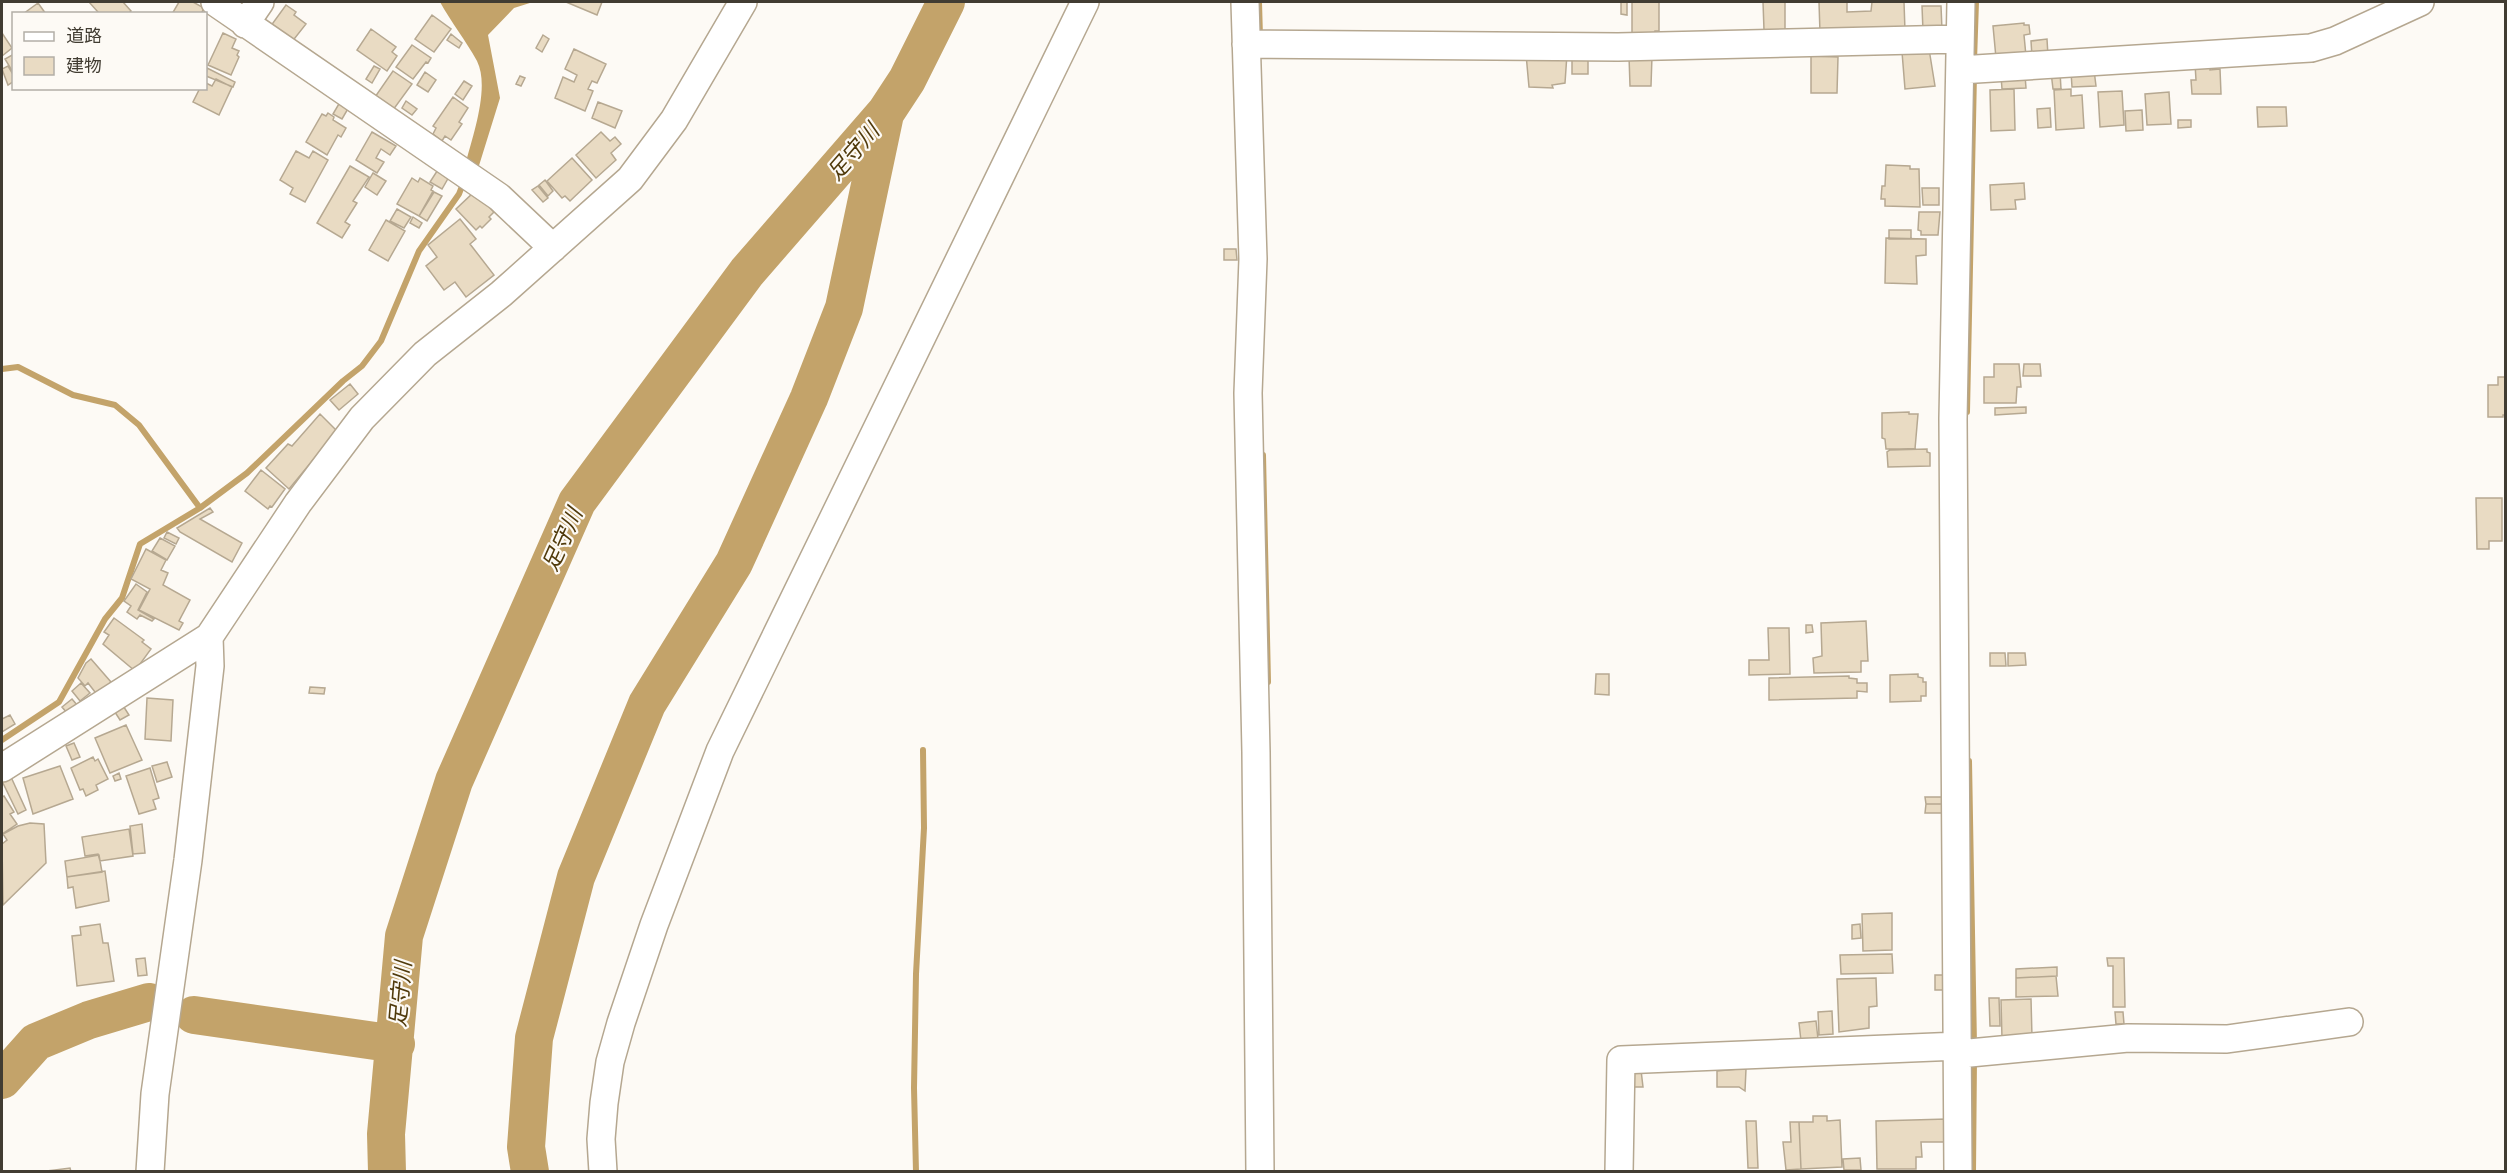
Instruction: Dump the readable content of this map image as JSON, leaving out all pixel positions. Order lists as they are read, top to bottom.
{
  "water": ["足守川"],
  "legend": ["道路", "建物"]
}
